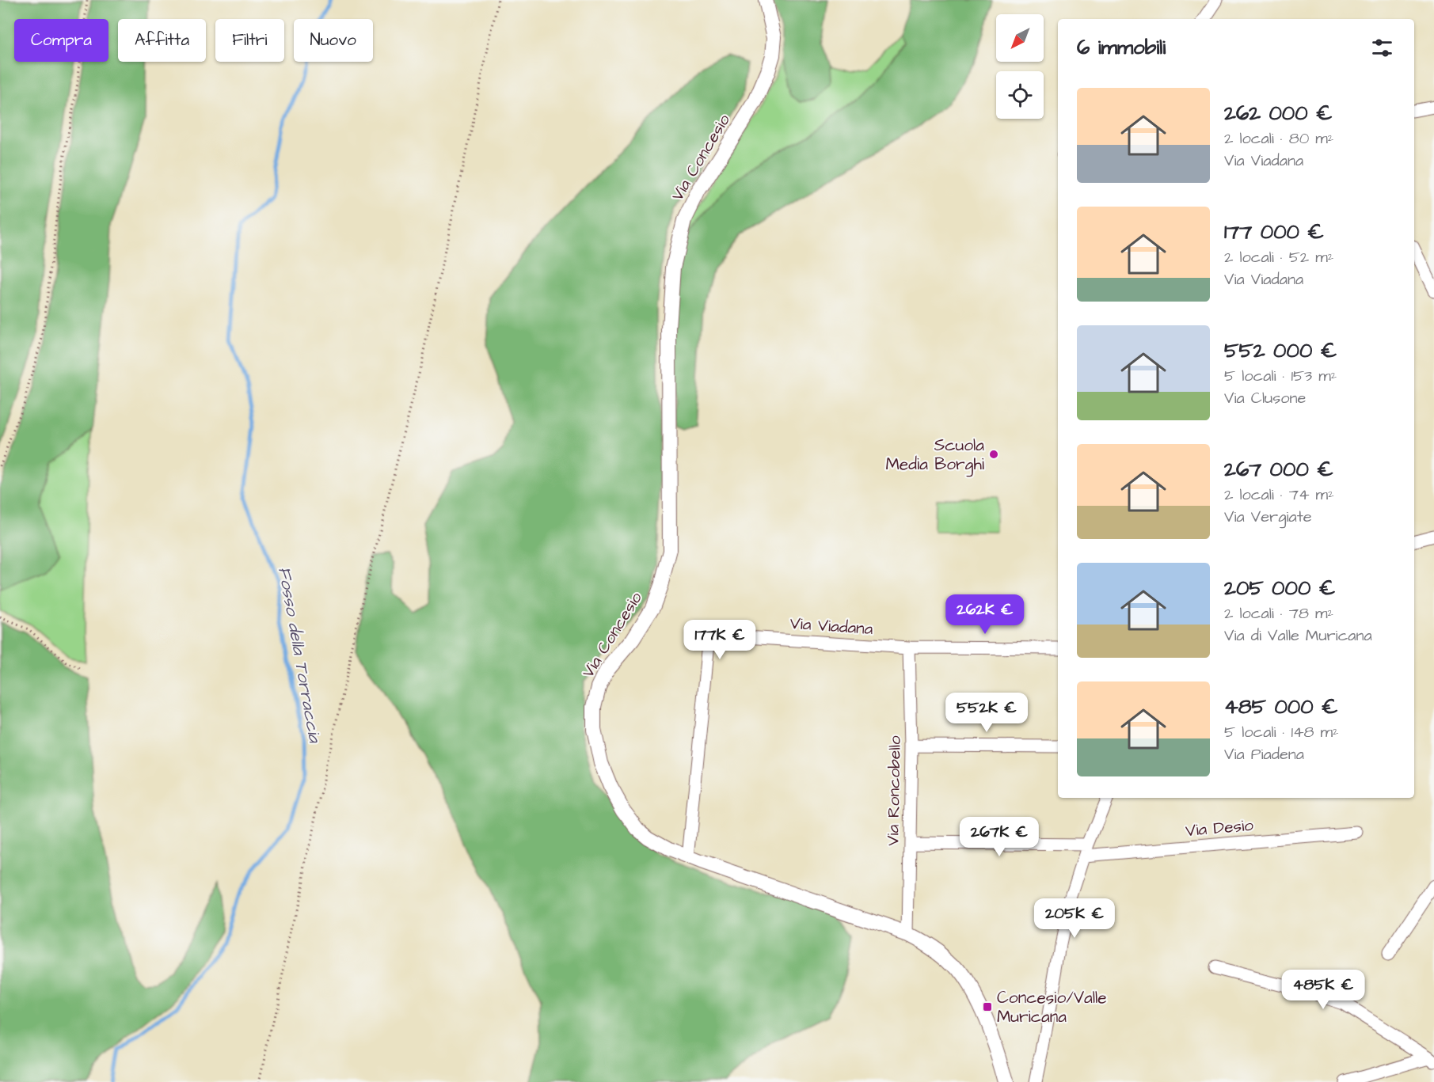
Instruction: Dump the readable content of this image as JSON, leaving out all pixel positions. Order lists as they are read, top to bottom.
{
  "streets": {
    "street": [
      "Via Concesio",
      "Via Viadana",
      "Via Roncobello",
      "Via Desio"
    ]
  },
  "crossings": [
    ["Via Concesio", "Via Viadana"],
    ["Via Concesio", "Via Roncobello"],
    ["Via Viadana", "Via Roncobello"],
    ["Via Roncobello", "Via Desio"]
  ],
  "water": ["Fosso della Torraccia"],
  "places": {
    "other": ["Scuola Media Borghi"],
    "transit": ["Concesio/Valle Muricana"]
  },
  "north": "bottom left",
  "page": {
    "chip": [
      "Compra",
      "Affitta",
      "Filtri",
      "Nuovo"
    ],
    "heading": "6 immobili",
    "list": [
      {
        "name": "262 000 €",
        "note": "2 locali · 80 m² · Via Viadana"
      },
      {
        "name": "177 000 €",
        "note": "2 locali · 52 m² · Via Viadana"
      },
      {
        "name": "552 000 €",
        "note": "5 locali · 153 m² · Via Clusone"
      },
      {
        "name": "267 000 €",
        "note": "2 locali · 74 m² · Via Vergiate"
      },
      {
        "name": "205 000 €",
        "note": "2 locali · 78 m² · Via di Valle Muricana"
      },
      {
        "name": "485 000 €",
        "note": "5 locali · 148 m² · Via Piadena"
      }
    ],
    "price": [
      "262K €",
      "177K €",
      "552K €",
      "267K €",
      "205K €",
      "485K €"
    ]
  }
}
